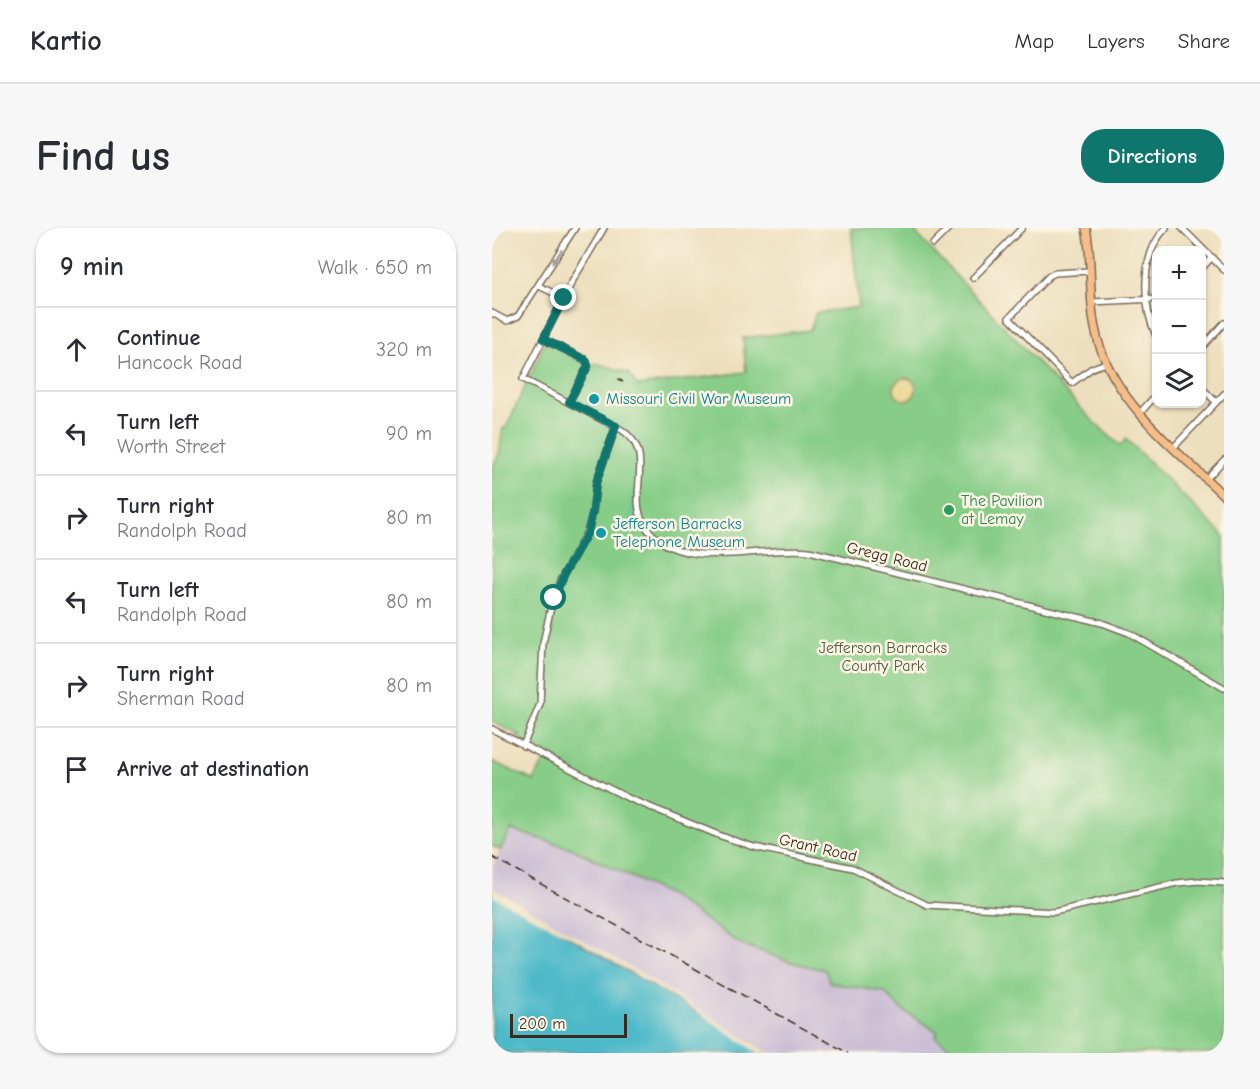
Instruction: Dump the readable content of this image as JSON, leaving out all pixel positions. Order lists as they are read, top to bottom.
{
  "streets": {
    "street": ["Gregg Road", "Grant Road"]
  },
  "parks": ["Jefferson Barracks County Park"],
  "places": ["Missouri Civil War Museum", "The Pavilion at Lemay", "Jefferson Barracks Telephone Museum"],
  "scale_bar": "200 m",
  "page": {
    "header": "Kartio",
    "nav": ["Map", "Layers", "Share"],
    "buttons": "Directions",
    "title": "Find us",
    "heading": ["9 min", "Walk · 650 m"],
    "map_buttons": ["+", "−"],
    "list": [
      ["Continue", "Hancock Road", "320 m"],
      ["Turn left", "Worth Street", "90 m"],
      ["Turn right", "Randolph Road", "80 m"],
      ["Turn left", "Randolph Road", "80 m"],
      ["Turn right", "Sherman Road", "80 m"],
      "Arrive at destination"
    ],
    "scale": "200 m"
  }
}
